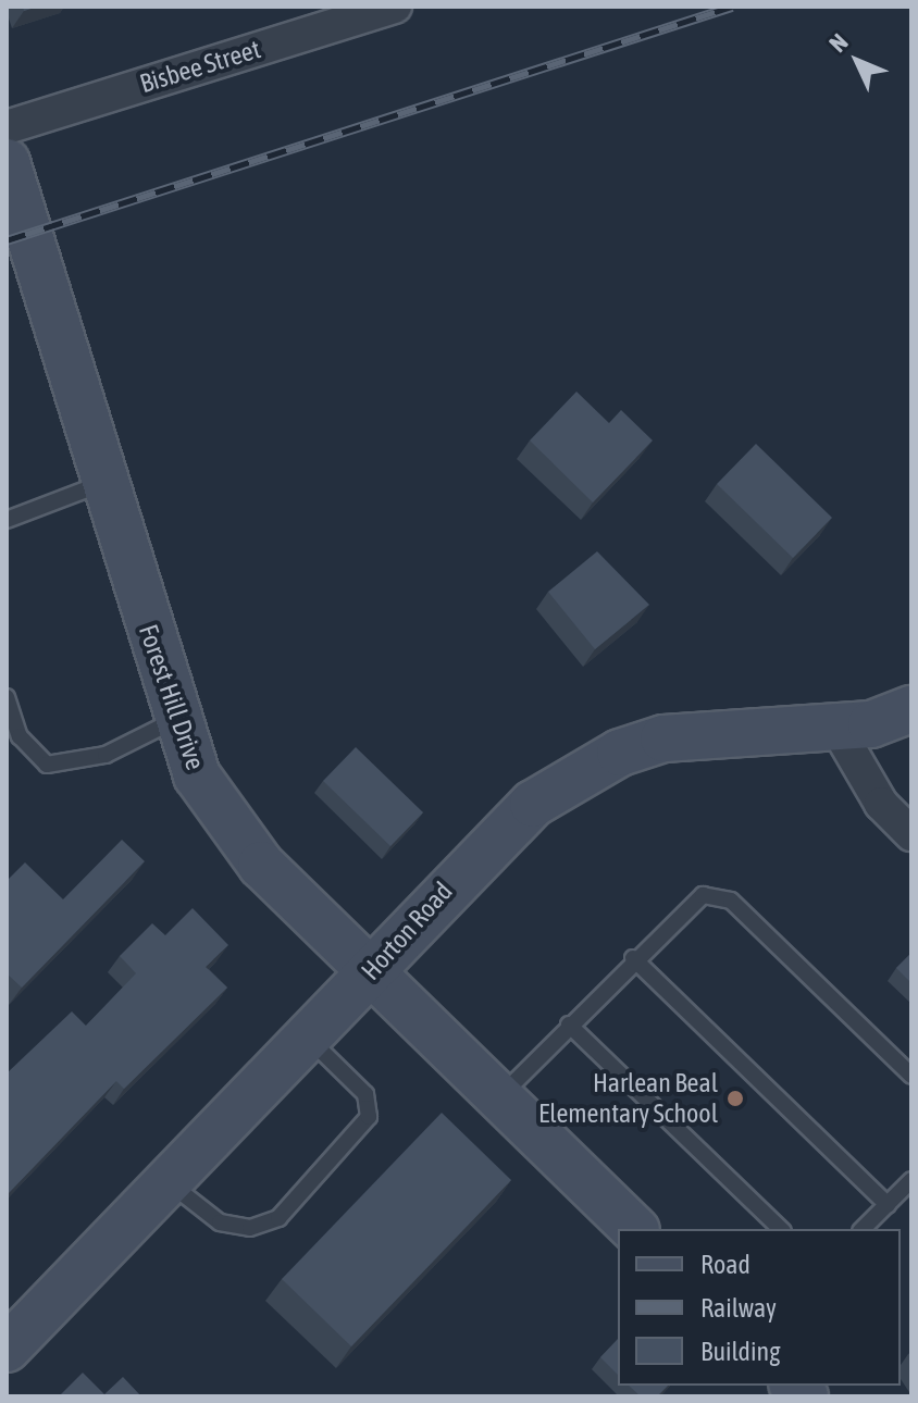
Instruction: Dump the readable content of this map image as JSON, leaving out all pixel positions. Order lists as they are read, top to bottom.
{
  "streets": {
    "street": ["Bisbee Street", "Forest Hill Drive", "Horton Road"]
  },
  "crossings": [
    ["Forest Hill Drive", "Horton Road"]
  ],
  "places": ["Harlean Beal Elementary School"],
  "legend": ["Road", "Railway", "Building"],
  "north": "top left"
}
